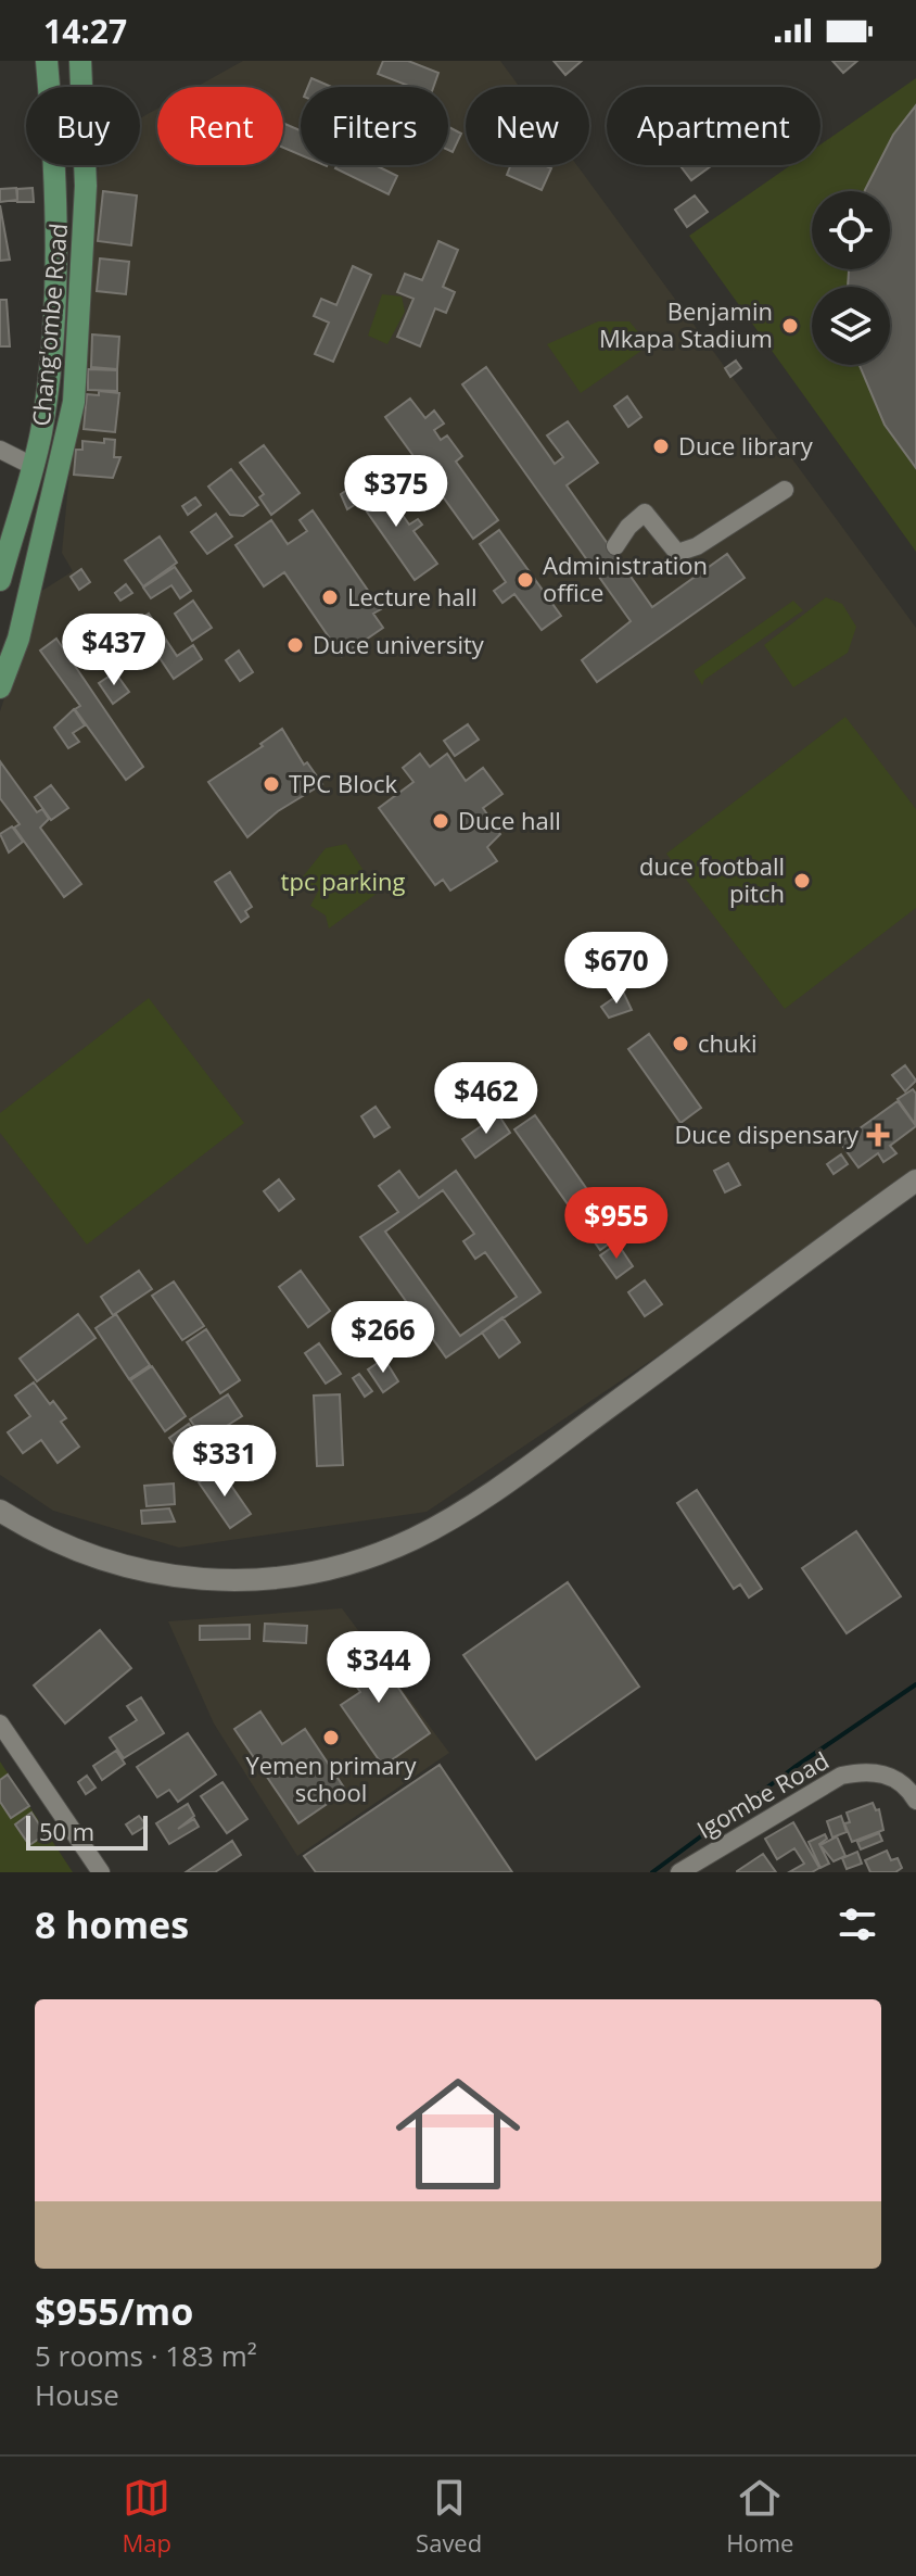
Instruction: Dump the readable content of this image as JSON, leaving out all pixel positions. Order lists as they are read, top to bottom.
{
  "streets": {
    "main road": ["Chang'ombe Road"],
    "street": ["Igombe Road"]
  },
  "parks": ["tpc parking"],
  "places": {
    "other": [
      "Benjamin Mkapa Stadium",
      "Duce library",
      "Administration office",
      "Lecture hall",
      "Duce university",
      "TPC Block",
      "Duce hall",
      "duce football pitch",
      "chuki",
      "Yemen primary school"
    ],
    "health": ["Duce dispensary"]
  },
  "scale_bar": "50 m",
  "page": {
    "status": "14:27",
    "chip": [
      "Buy",
      "Rent",
      "Filters",
      "New",
      "Apartment"
    ],
    "price": [
      "$375",
      "$437",
      "$670",
      "$462",
      "$955",
      "$266",
      "$331",
      "$344"
    ],
    "scale": "50 m",
    "heading": "8 homes",
    "list": [
      {
        "name": "$955/mo",
        "note": "5 rooms · 183 m² · House"
      }
    ],
    "tabs": ["Map", "Saved", "Home"]
  }
}
